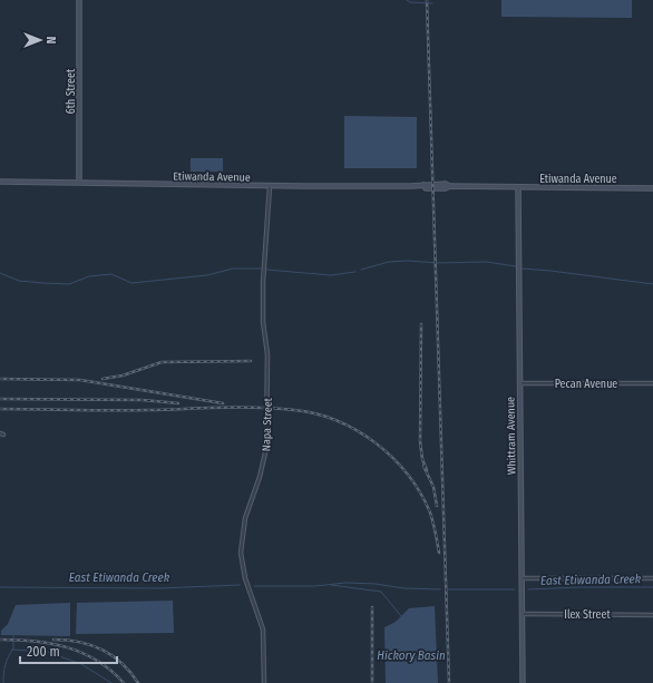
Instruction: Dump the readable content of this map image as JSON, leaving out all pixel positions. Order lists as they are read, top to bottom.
{
  "streets": {
    "street": [
      "6th Street",
      "Etiwanda Avenue",
      "Pecan Avenue",
      "Napa Street",
      "Whittram Avenue",
      "Ilex Street"
    ]
  },
  "crossings": [
    ["6th Street", "Etiwanda Avenue"],
    ["Etiwanda Avenue", "Napa Street"],
    ["Etiwanda Avenue", "Whittram Avenue"],
    ["Pecan Avenue", "Whittram Avenue"],
    ["Whittram Avenue", "Ilex Street"]
  ],
  "water": ["East Etiwanda Creek", "Hickory Basin"],
  "scale_bar": "200 m",
  "north": "right"
}
